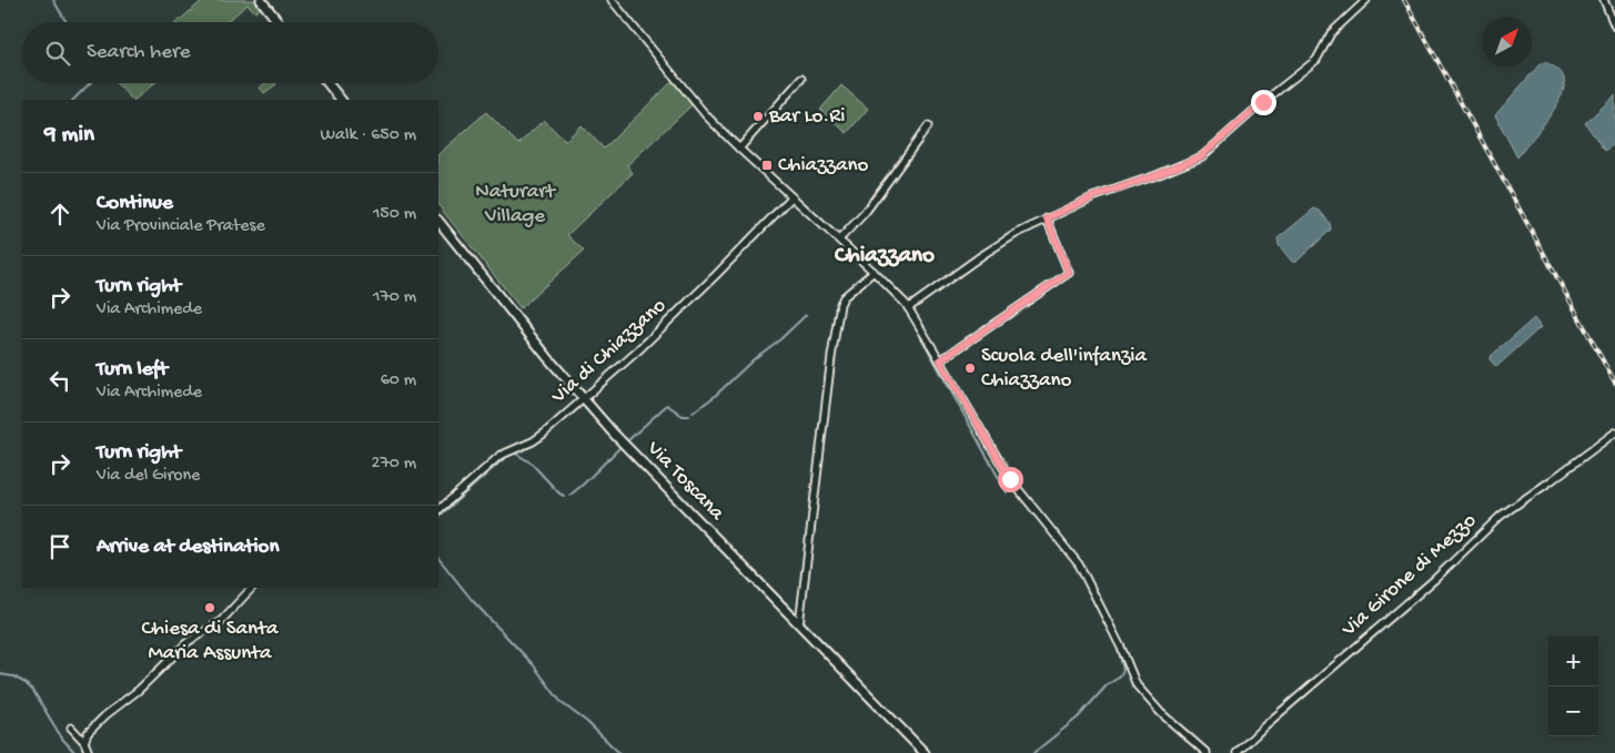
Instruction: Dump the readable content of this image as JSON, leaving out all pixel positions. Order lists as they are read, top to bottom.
{
  "streets": {
    "main road": ["Via Toscana"],
    "street": ["Via di Chiazzano", "Via Girone di Mezzo"]
  },
  "crossings": [
    ["Via di Chiazzano", "Via Toscana"]
  ],
  "districts": ["Chiazzano"],
  "parks": ["Naturart Village"],
  "places": {
    "other": ["Bar Lo.Ri", "Scuola dell'infanzia Chiazzano", "Chiesa di Santa Maria Assunta"],
    "transit": ["Chiazzano"]
  },
  "north": "top right",
  "page": {
    "search": "Search here",
    "heading": ["9 min", "Walk · 650 m"],
    "list": [
      ["Continue", "Via Provinciale Pratese", "150 m"],
      ["Turn right", "Via Archimede", "170 m"],
      ["Turn left", "Via Archimede", "60 m"],
      ["Turn right", "Via del Girone", "270 m"],
      "Arrive at destination"
    ],
    "map_buttons": ["+", "−"]
  }
}
